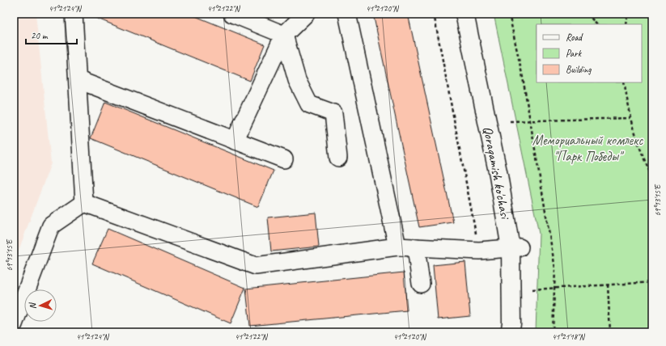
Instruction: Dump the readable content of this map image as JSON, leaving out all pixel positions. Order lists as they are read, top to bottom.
{
  "streets": {
    "main road": ["Qoraqamish ko'chasi"]
  },
  "parks": ["Мемориальный комлекс \"Парк Победы\""],
  "legend": ["Road", "Park", "Building"],
  "scale_bar": "20 m",
  "north": "left",
  "coordinates": [
    "41°21'24\"N",
    "41°21'22\"N",
    "41°21'20\"N",
    "69°13'15\"E",
    "41°21'18\"N"
  ]
}
